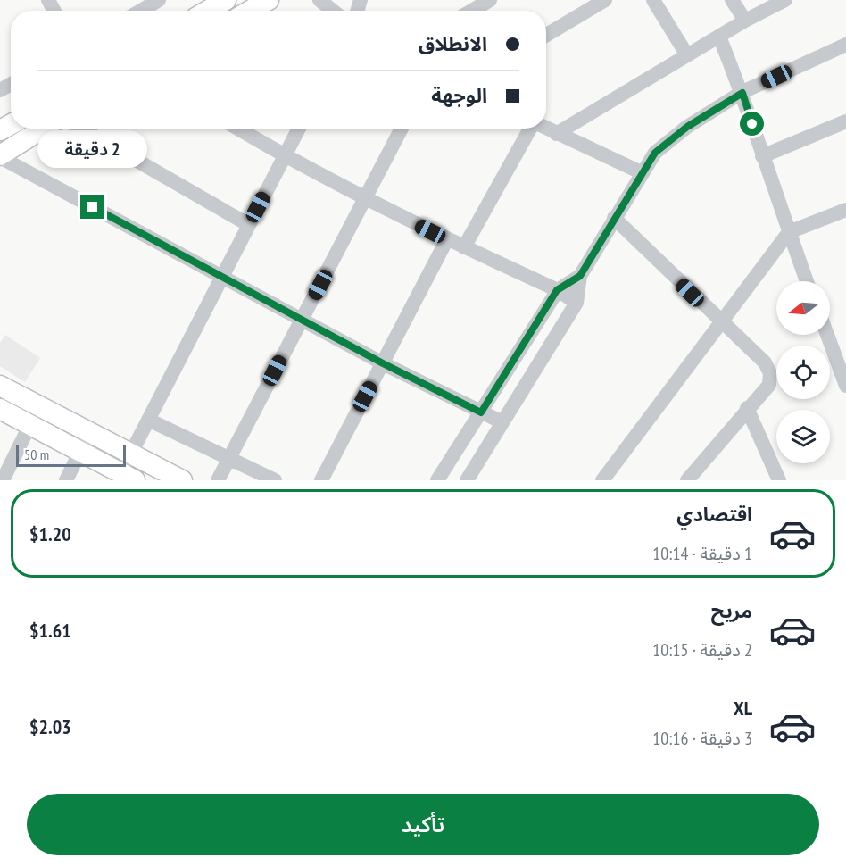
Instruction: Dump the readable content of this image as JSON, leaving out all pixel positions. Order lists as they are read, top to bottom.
{
  "scale_bar": "50 m",
  "north": "left",
  "page": {
    "banner": ["الانطلاق", "الوجهة"],
    "bubble": "2 دقيقة",
    "scale": "50 m",
    "list": [
      {
        "name": "اقتصادي",
        "note": "1 دقيقة · 10:14",
        "value": "$1.20"
      },
      {
        "name": "مريح",
        "note": "2 دقيقة · 10:15",
        "value": "$1.61"
      },
      {
        "name": "XL",
        "note": "3 دقيقة · 10:16",
        "value": "$2.03"
      }
    ],
    "buttons": "تأكيد"
  }
}
